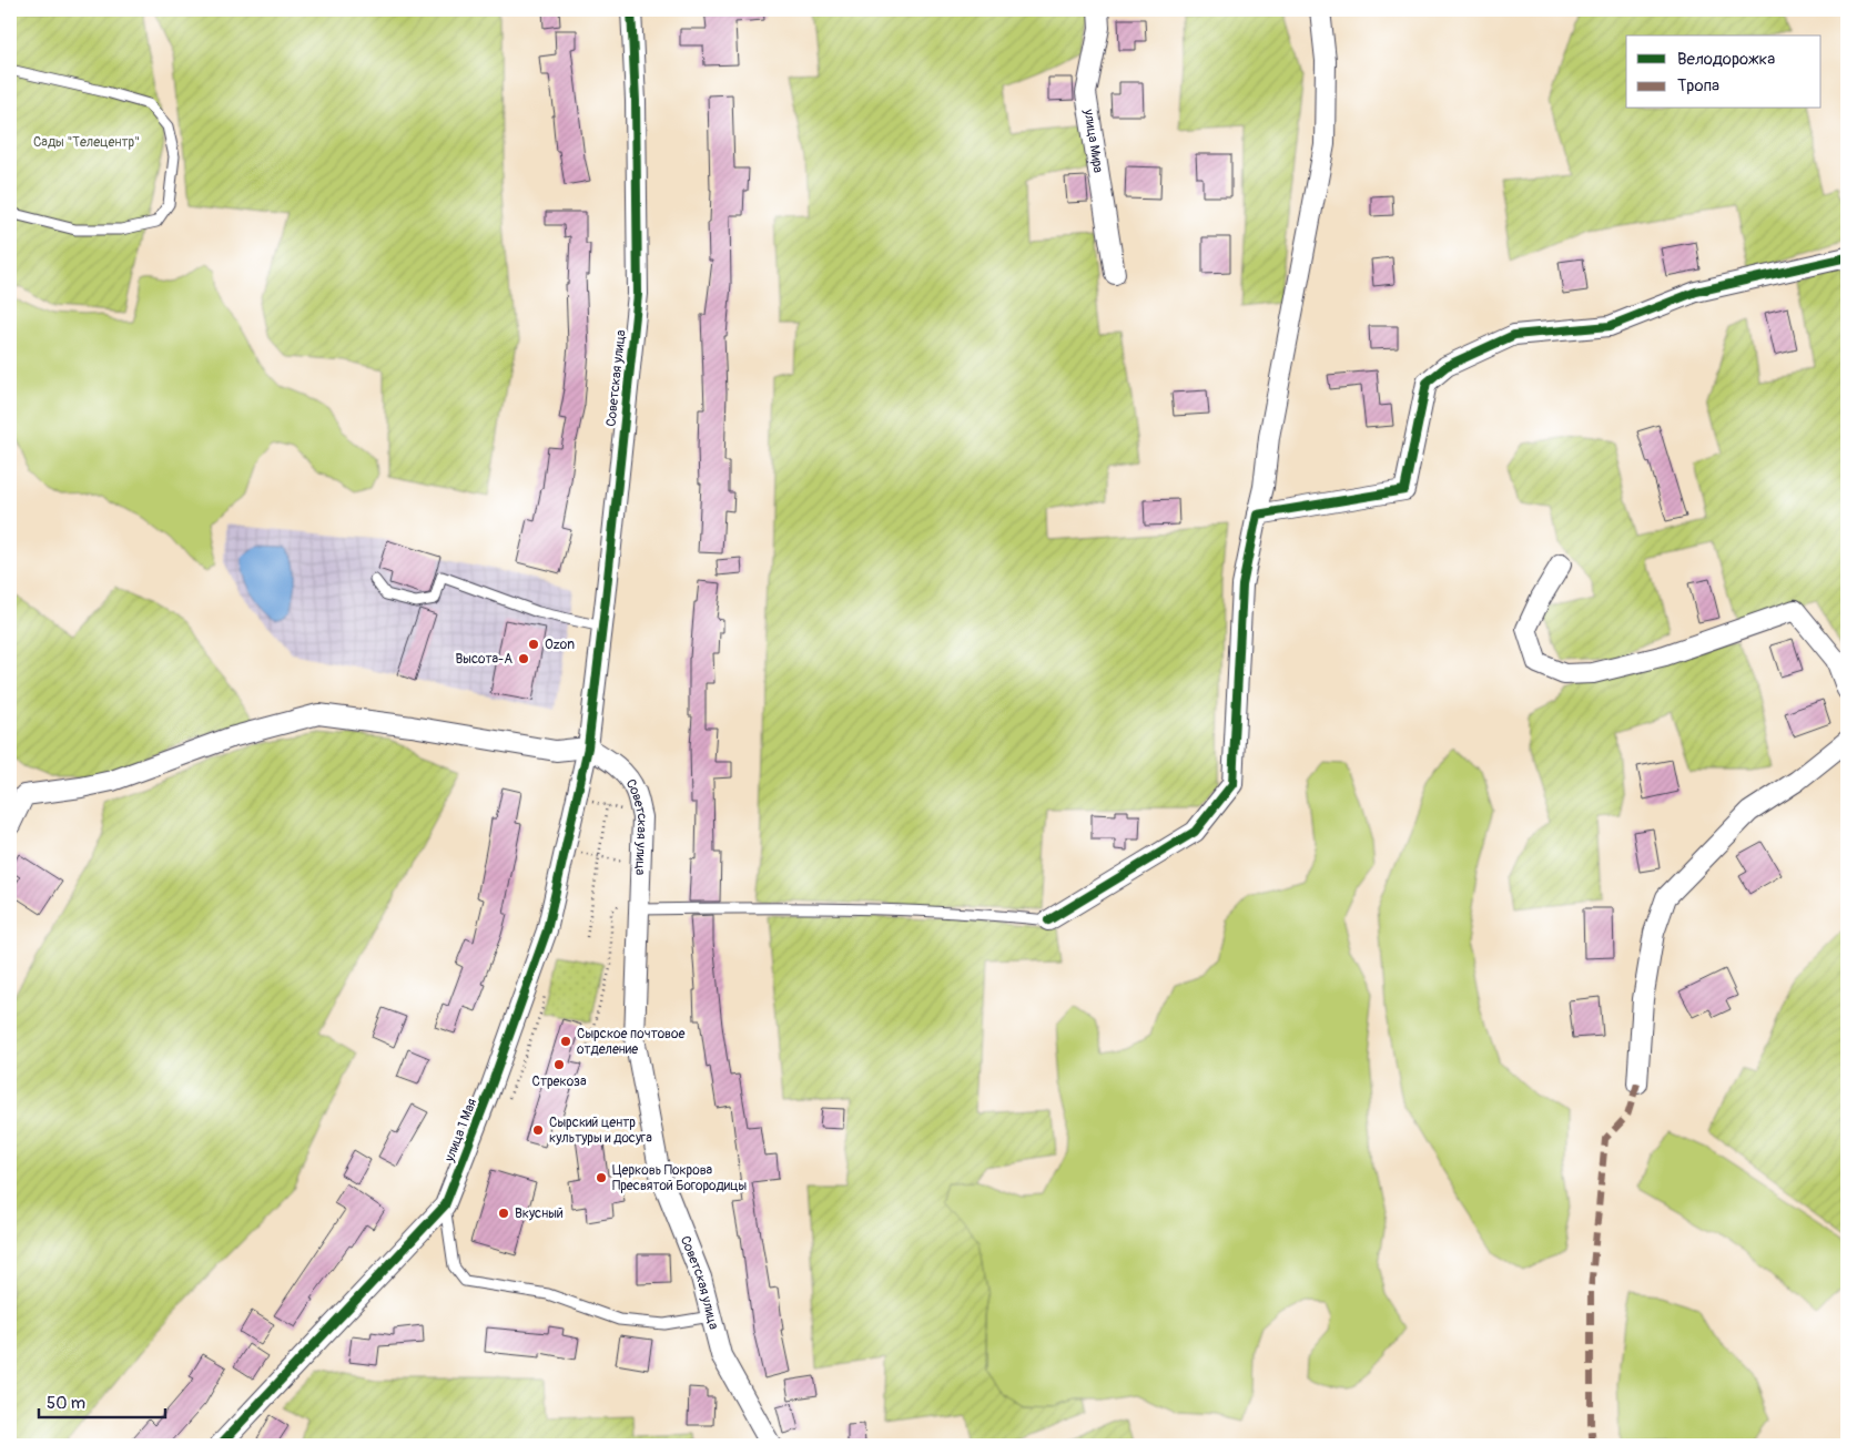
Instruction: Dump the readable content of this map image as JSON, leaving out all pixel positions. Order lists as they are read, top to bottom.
{
  "streets": {
    "street": ["улица Мира", "Советская улица", "улица 1 Мая"]
  },
  "crossings": [
    ["Советская улица", "улица 1 Мая"]
  ],
  "parks": ["Сады \"Телецентр\""],
  "places": [
    "Ozon",
    "Высота-А",
    "Сырское почтовое отделение",
    "Стрекоза",
    "Сырский центр культуры и досуга",
    "Церковь Покрова Пресвятой Богородицы",
    "Вкусный"
  ],
  "legend": ["Велодорожка", "Тропа"],
  "scale_bar": "50 m"
}
